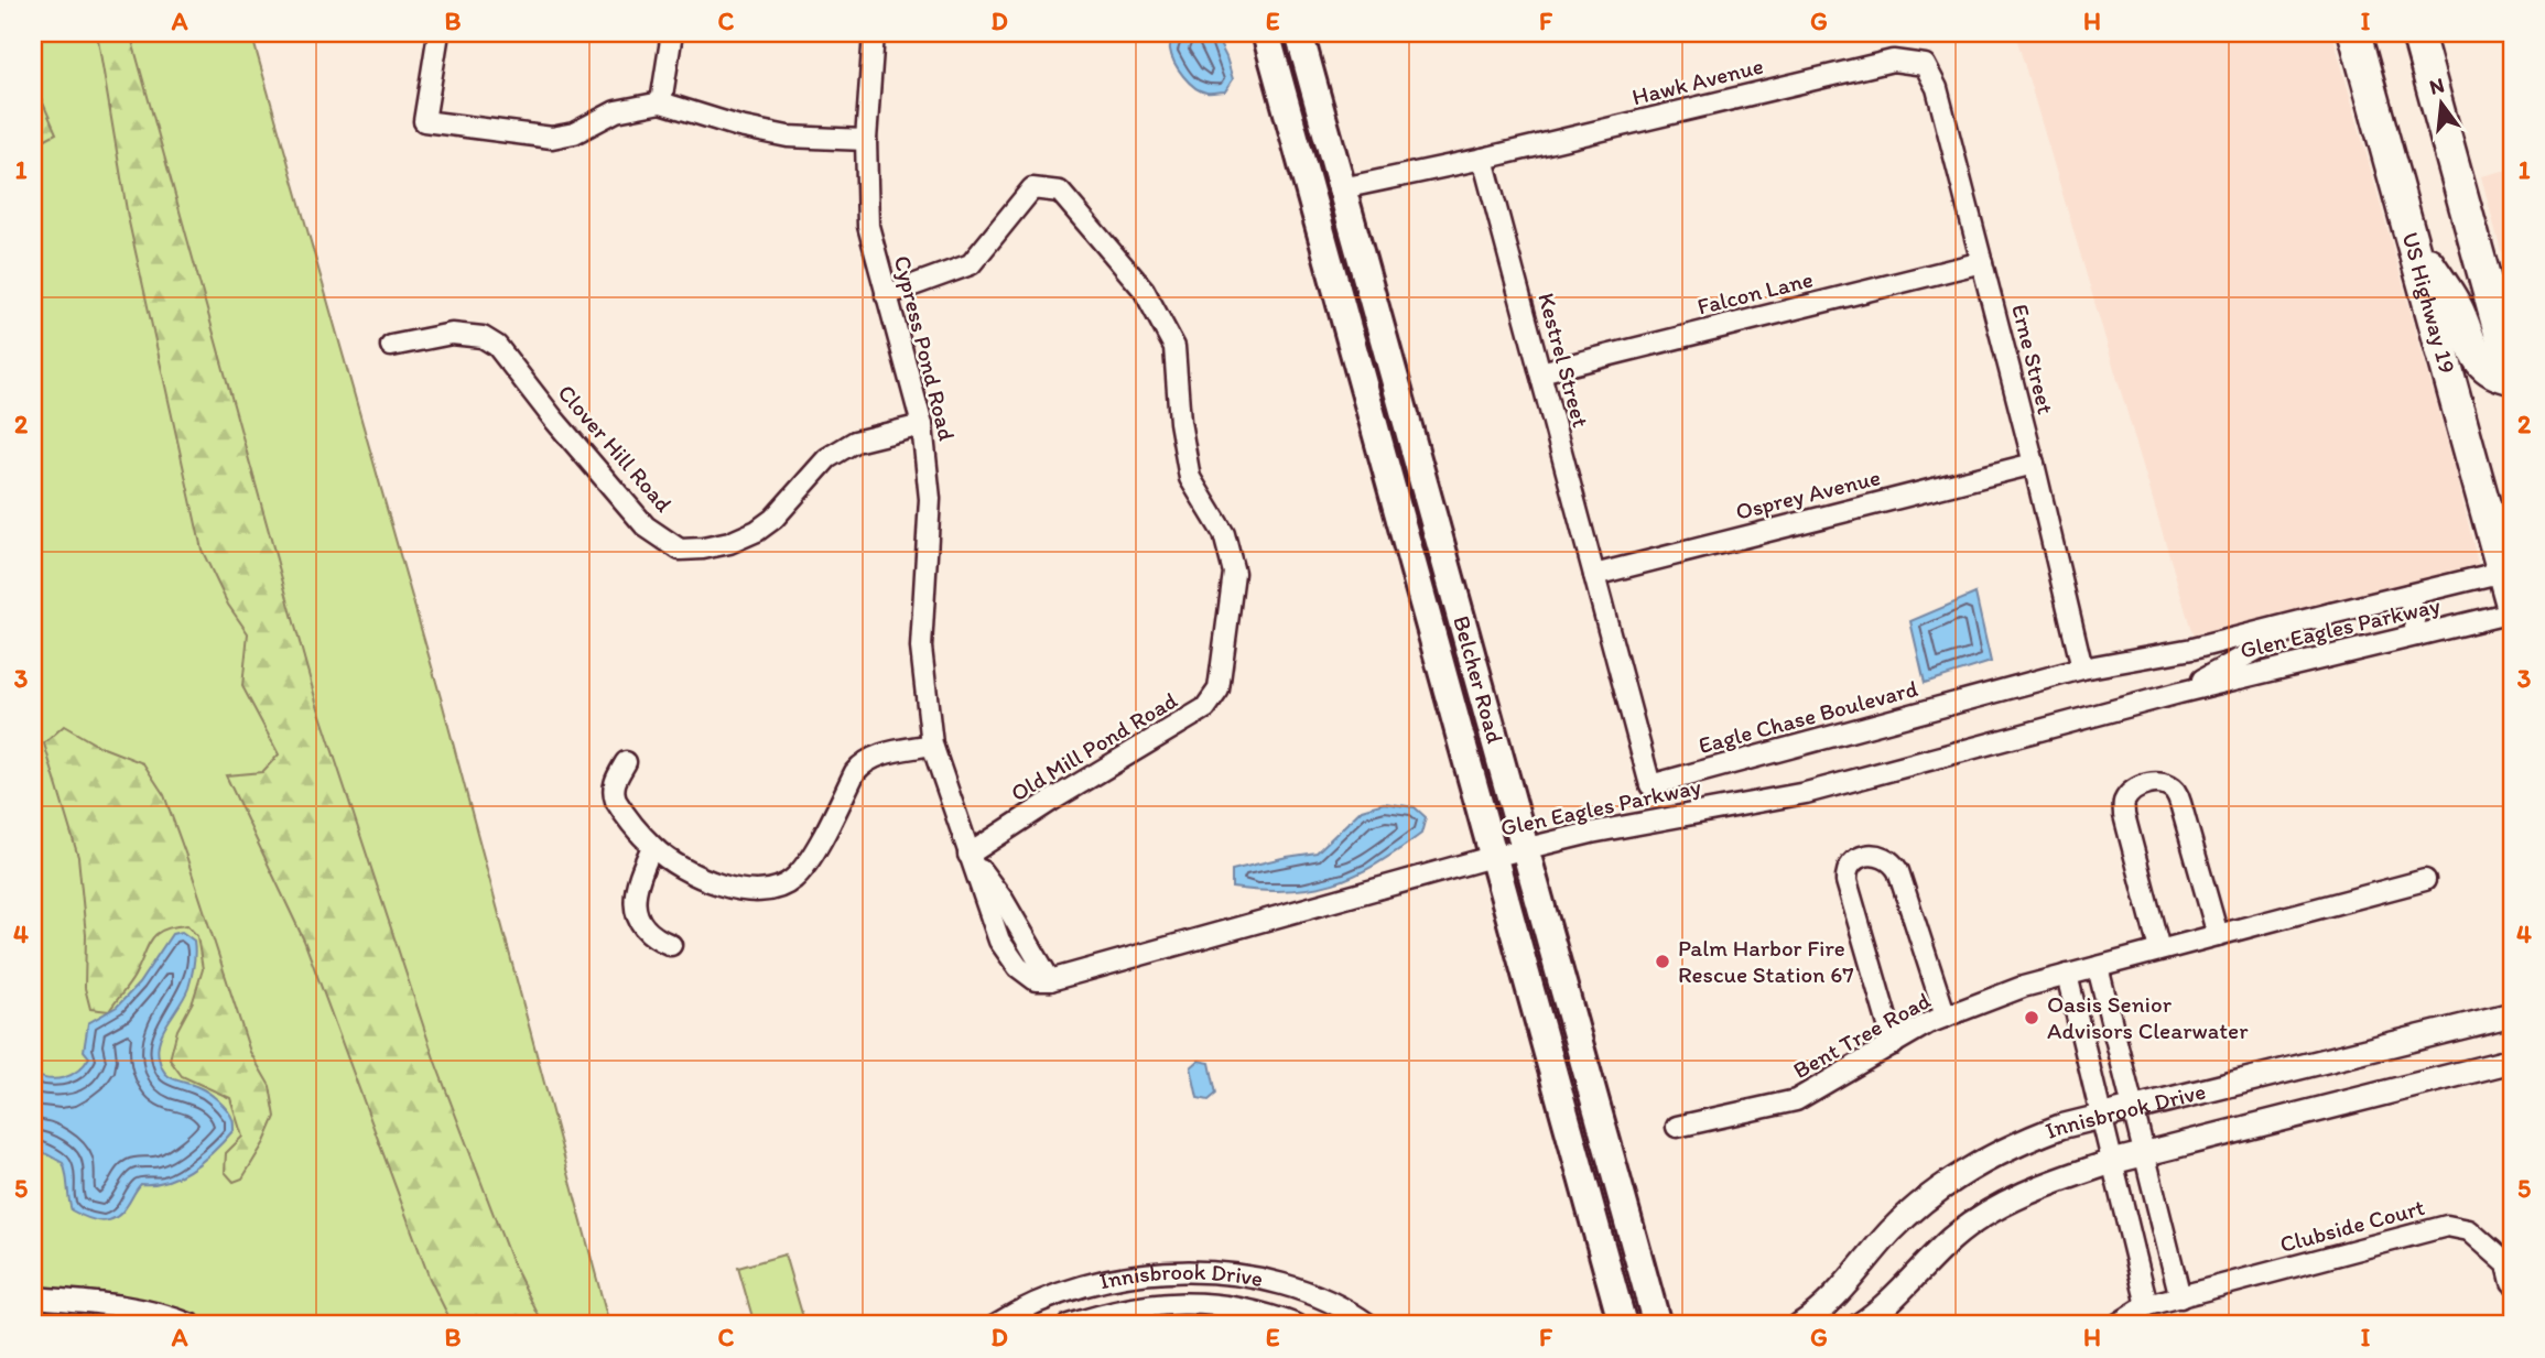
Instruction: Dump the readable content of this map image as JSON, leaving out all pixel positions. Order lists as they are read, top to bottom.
{
  "streets": {
    "highway": ["US Highway 19"],
    "main road": ["Belcher Road"],
    "street": [
      "Hawk Avenue",
      "Falcon Lane",
      "Cypress Pond Road",
      "Erne Street",
      "Kestrel Street",
      "Clover Hill Road",
      "Osprey Avenue",
      "Glen Eagles Parkway",
      "Eagle Chase Boulevard",
      "Old Mill Pond Road",
      "Bent Tree Road",
      "Innisbrook Drive",
      "Clubside Court"
    ]
  },
  "crossings": [
    ["Hawk Avenue", "Erne Street"],
    ["Hawk Avenue", "Kestrel Street"],
    ["Hawk Avenue", "Belcher Road"],
    ["Falcon Lane", "Erne Street"],
    ["Falcon Lane", "Kestrel Street"],
    ["US Highway 19", "Glen Eagles Parkway"],
    ["Cypress Pond Road", "Clover Hill Road"],
    ["Cypress Pond Road", "Glen Eagles Parkway"],
    ["Cypress Pond Road", "Old Mill Pond Road"],
    ["Erne Street", "Osprey Avenue"],
    ["Erne Street", "Eagle Chase Boulevard"],
    ["Kestrel Street", "Osprey Avenue"],
    ["Kestrel Street", "Eagle Chase Boulevard"],
    ["Osprey Avenue", "Eagle Chase Boulevard"],
    ["Glen Eagles Parkway", "Belcher Road"],
    ["Glen Eagles Parkway", "Eagle Chase Boulevard"]
  ],
  "places": ["Palm Harbor Fire Rescue Station 67", "Oasis Senior Advisors Clearwater"],
  "north": "top",
  "grid": {
    "columns": [
      "A",
      "B",
      "C",
      "D",
      "E",
      "F",
      "G",
      "H",
      "I"
    ],
    "rows": [
      "1",
      "2",
      "3",
      "4",
      "5"
    ]
  }
}
